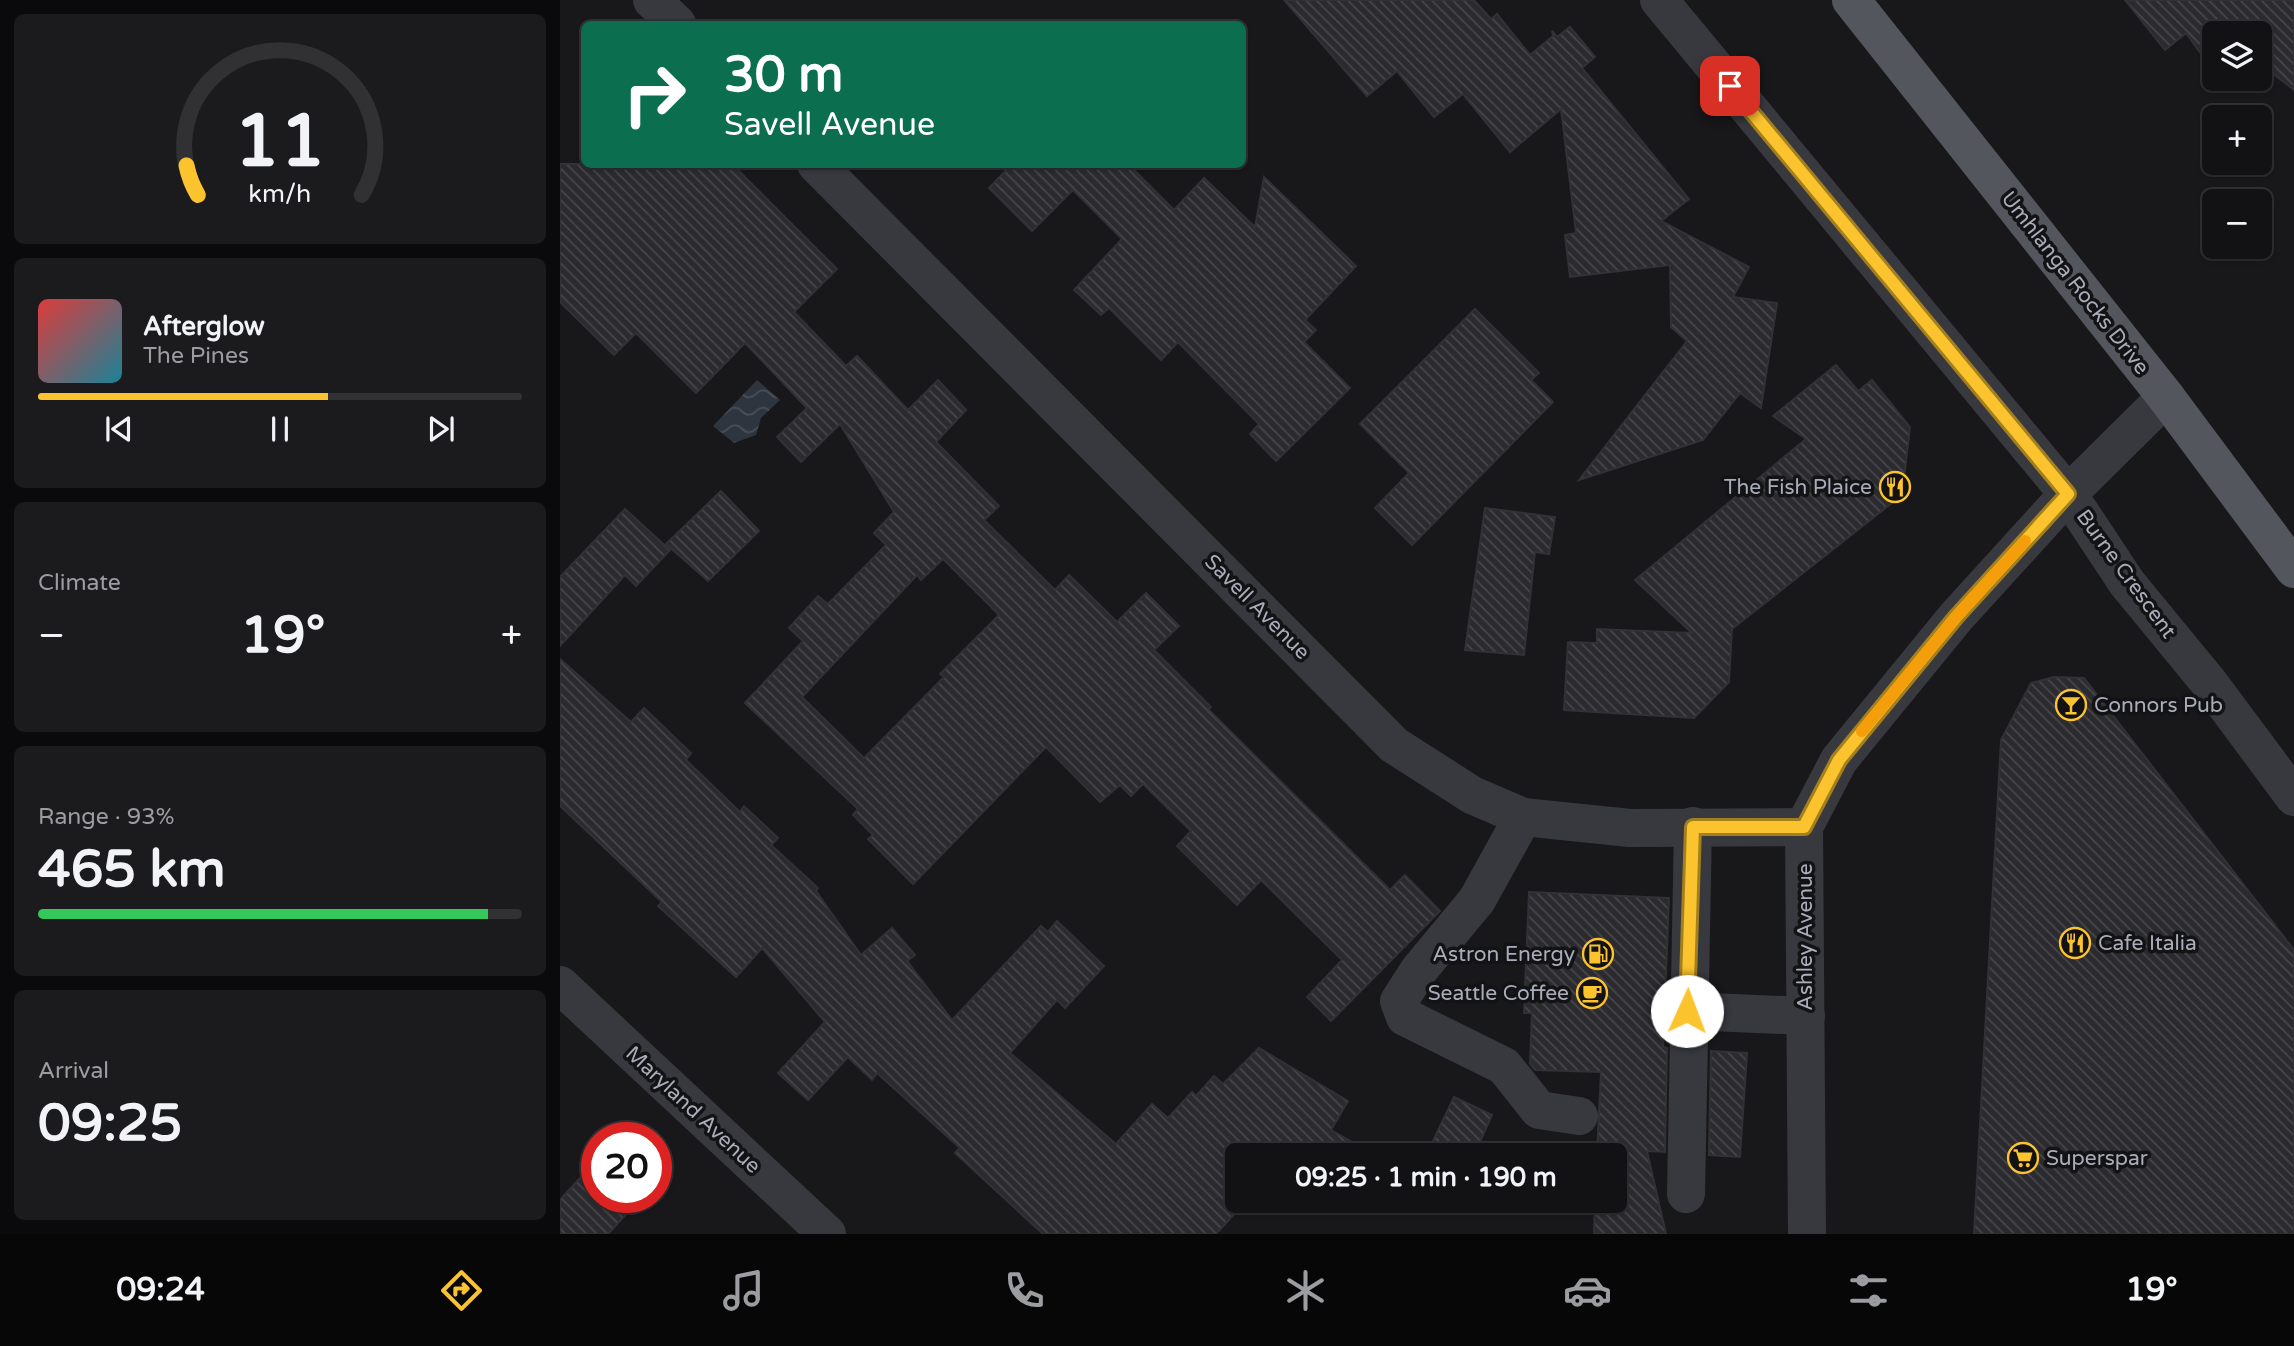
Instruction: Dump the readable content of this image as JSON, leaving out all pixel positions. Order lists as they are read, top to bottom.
{
  "streets": {
    "main road": ["Umhlanga Rocks Drive"],
    "street": [
      "Burne Crescent",
      "Savell Avenue",
      "Ashley Avenue",
      "Maryland Avenue"
    ]
  },
  "crossings": [
    ["Umhlanga Rocks Drive", "Ashley Avenue"],
    ["Burne Crescent", "Ashley Avenue"],
    ["Savell Avenue", "Ashley Avenue"]
  ],
  "places": {
    "restaurant": ["The Fish Plaice", "Cafe Italia"],
    "bar": ["Connors Pub"],
    "fuel station": ["Astron Energy"],
    "cafe": ["Seattle Coffee"],
    "supermarket": ["Superspar"]
  },
  "page": {
    "map_buttons": ["+", "−"],
    "turn": ["30 m", "Savell Avenue"],
    "song": ["Afterglow", "The Pines"],
    "tile": [
      "Climate",
      ["Range · 93%", "465 km"],
      ["Arrival", "09:25"]
    ],
    "heat": ["−", "19°", "+"],
    "limit": "20",
    "trip": "09:25 · 1 min · 190 m",
    "tabs": ["09:24", "19°"],
    "gauge": ["11", "km/h"]
  }
}
